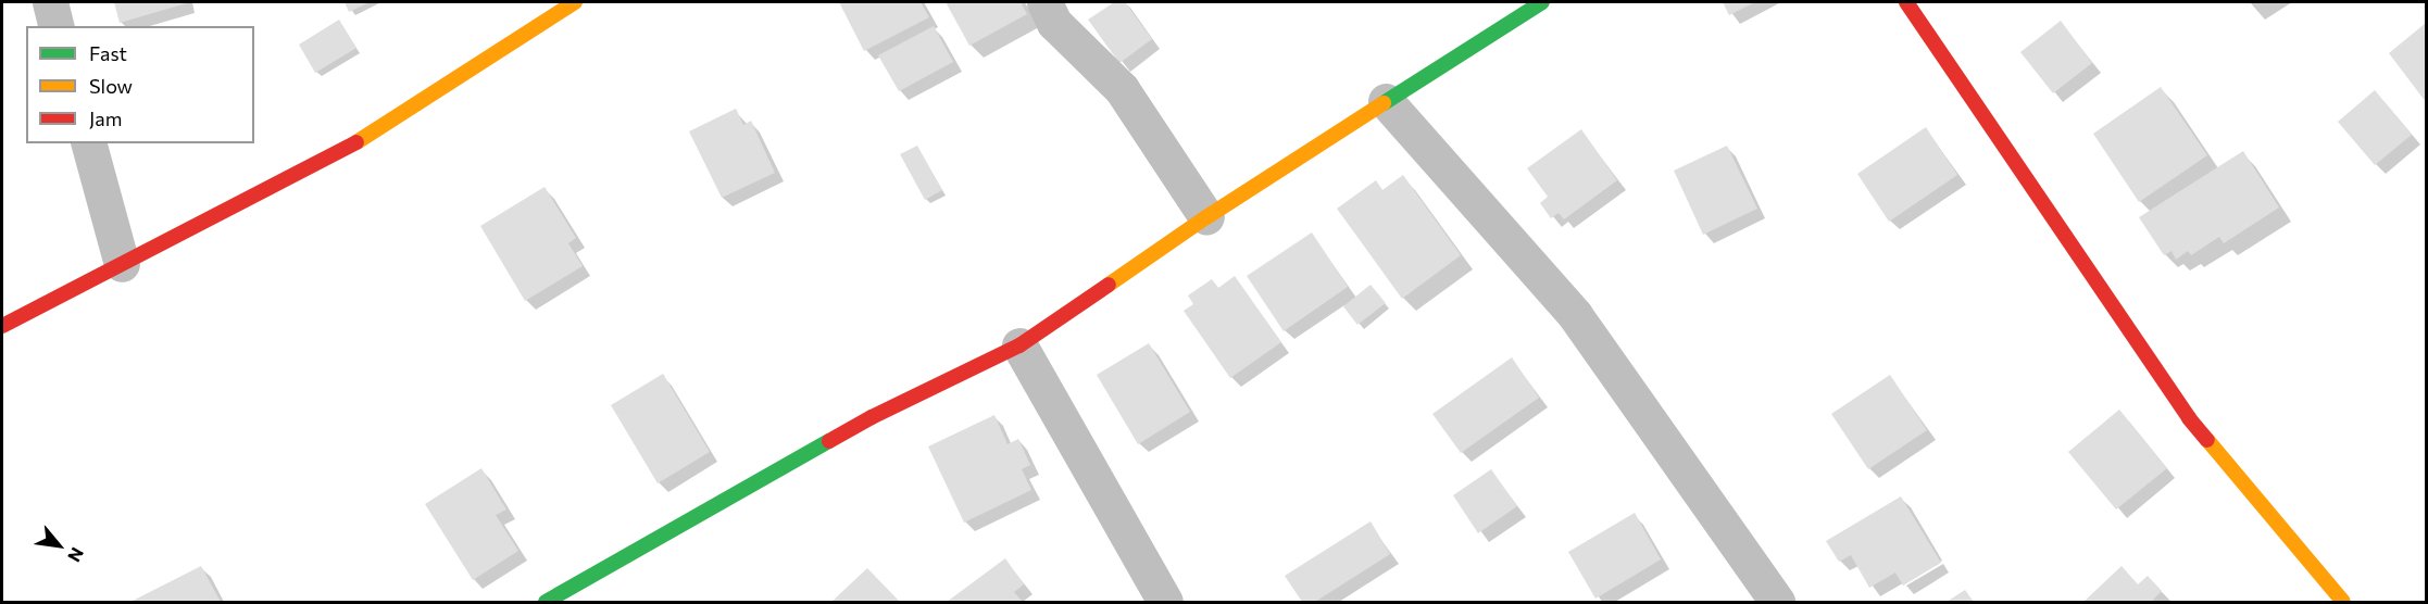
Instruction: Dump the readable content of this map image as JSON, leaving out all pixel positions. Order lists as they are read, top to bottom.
{
  "legend": ["Fast", "Slow", "Jam"],
  "north": "bottom right"
}
